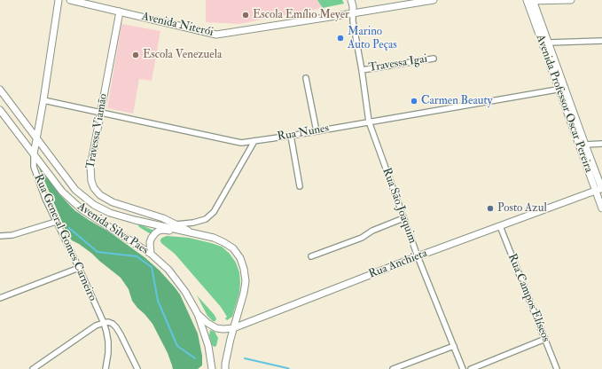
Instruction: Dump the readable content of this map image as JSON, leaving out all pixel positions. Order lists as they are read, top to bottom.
{
  "streets": {
    "main road": [
      "Avenida Niterói",
      "Avenida Professor Oscar Pereira",
      "Travessa Viamão",
      "Avenida Silva Paes",
      "Rua General Gomes Carneiro",
      "Rua Anchieta"
    ],
    "street": [
      "Travessa Igai",
      "Rua Nunes",
      "Rua São Joaquim",
      "Rua Campos Elíseos"
    ]
  },
  "crossings": [
    ["Avenida Niterói", "Travessa Viamão"],
    ["Avenida Niterói", "Rua São Joaquim"],
    ["Travessa Igai", "Rua São Joaquim"],
    ["Avenida Professor Oscar Pereira", "Rua Nunes"],
    ["Avenida Professor Oscar Pereira", "Rua Anchieta"],
    ["Travessa Viamão", "Rua Nunes"],
    ["Travessa Viamão", "Avenida Silva Paes"],
    ["Rua Nunes", "Rua São Joaquim"],
    ["Rua Nunes", "Rua General Gomes Carneiro"],
    ["Rua São Joaquim", "Rua Anchieta"],
    ["Avenida Silva Paes", "Rua General Gomes Carneiro"],
    ["Avenida Silva Paes", "Rua Anchieta"],
    ["Rua Anchieta", "Rua Campos Elíseos"]
  ],
  "places": [
    "Escola Emílio Meyer",
    "Marino Auto Peças",
    "Escola Venezuela",
    "Carmen Beauty",
    "Posto Azul"
  ]
}
